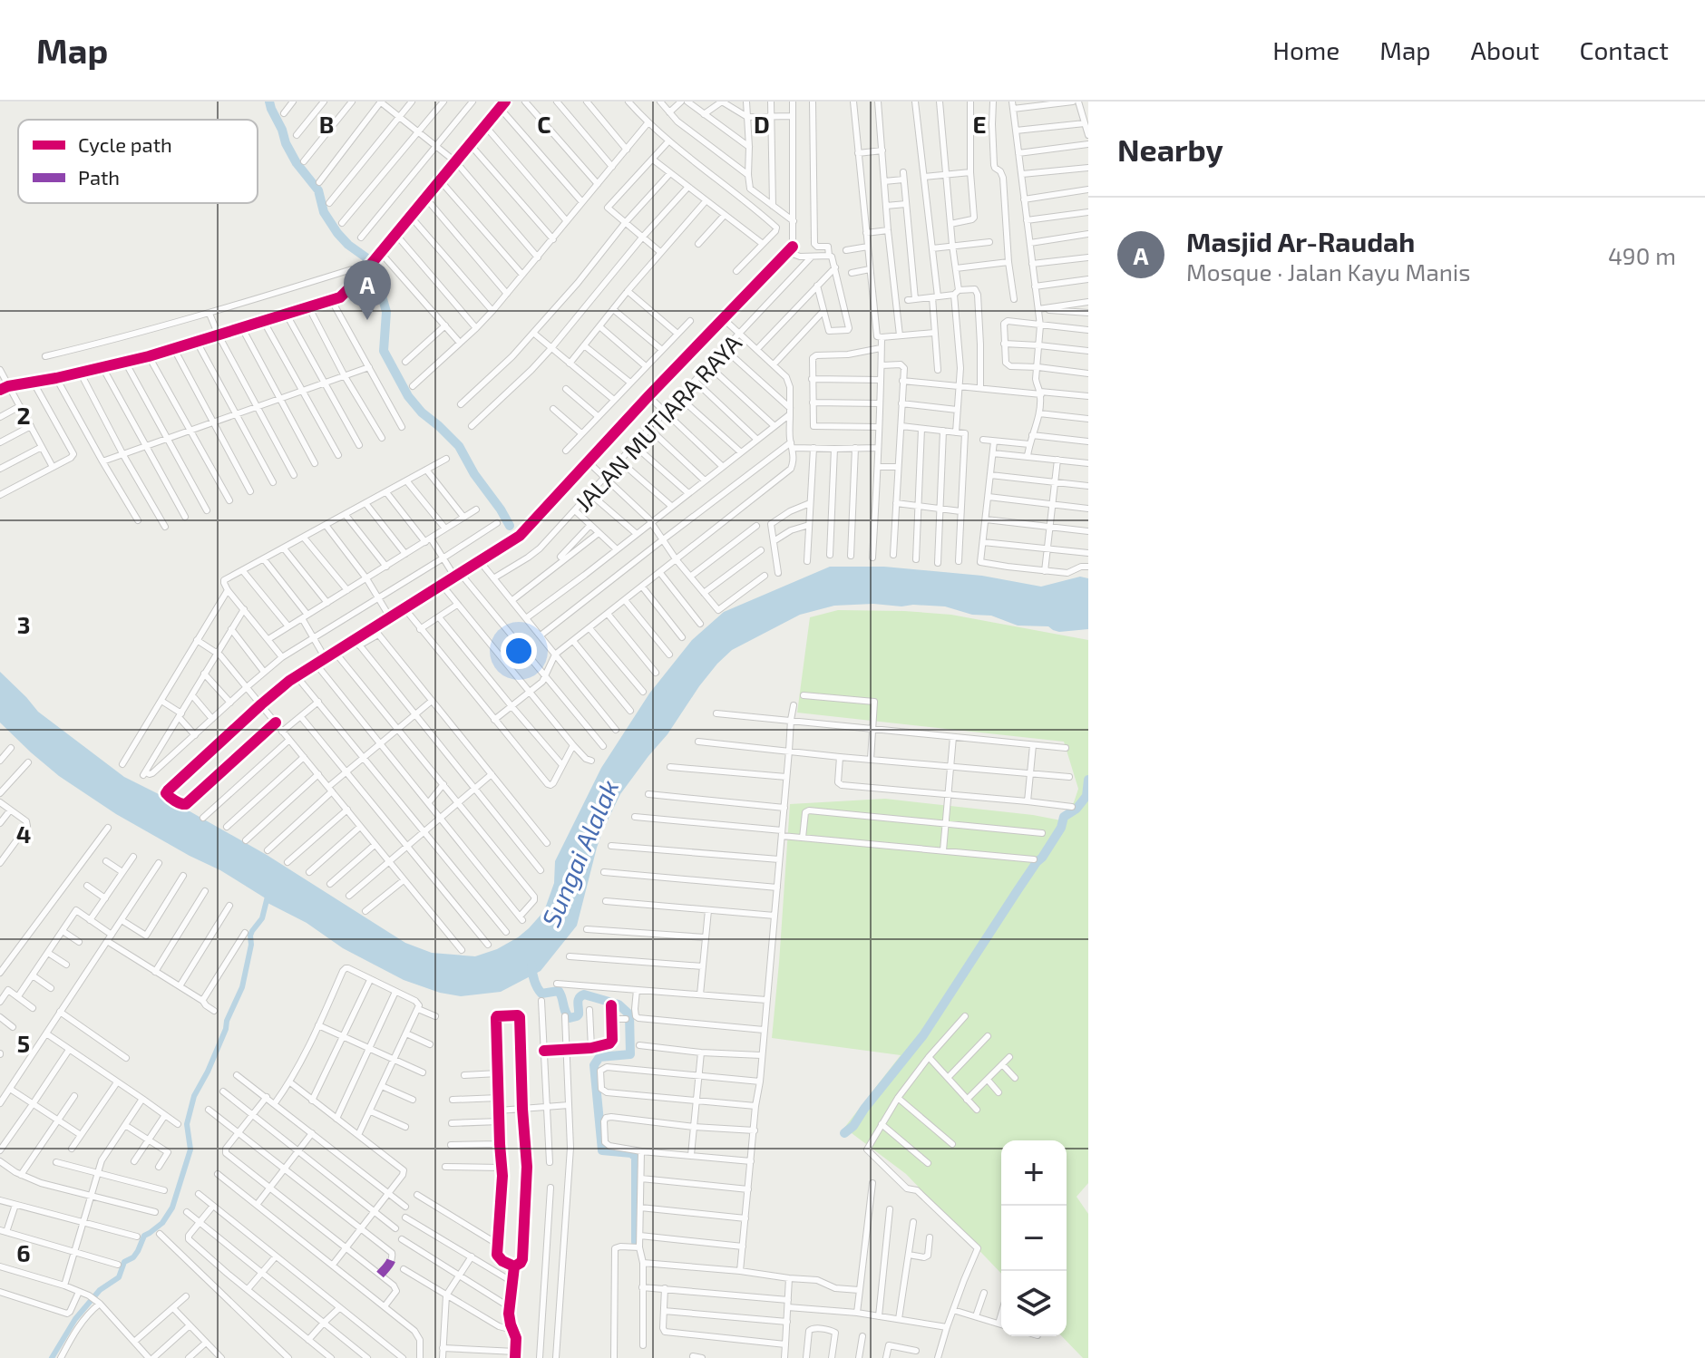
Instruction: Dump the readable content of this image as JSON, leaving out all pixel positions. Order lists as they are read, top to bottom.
{
  "streets": {
    "street": ["JALAN MUTIARA RAYA"]
  },
  "water": ["Sungai Alalak"],
  "legend": ["Cycle path", "Path"],
  "page": {
    "header": "Map",
    "nav": [
      "Home",
      "Map",
      "About",
      "Contact"
    ],
    "heading": "Nearby",
    "list": [
      {
        "mark": "A",
        "name": "Masjid Ar-Raudah",
        "note": "Mosque · Jalan Kayu Manis",
        "value": "490 m"
      }
    ],
    "pins": "A",
    "map_buttons": ["+", "−"]
  },
  "grid": {
    "columns": [
      "B",
      "C",
      "D",
      "E"
    ],
    "rows": [
      "2",
      "3",
      "4",
      "5",
      "6"
    ]
  }
}
